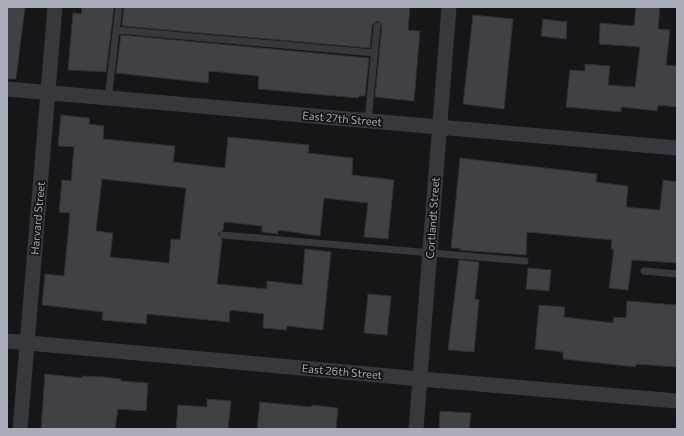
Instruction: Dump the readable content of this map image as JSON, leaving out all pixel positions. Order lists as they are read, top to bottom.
{
  "streets": {
    "street": [
      "East 27th Street",
      "Harvard Street",
      "Cortlandt Street",
      "East 26th Street"
    ]
  },
  "crossings": [
    ["East 27th Street", "Harvard Street"],
    ["East 27th Street", "Cortlandt Street"],
    ["Harvard Street", "East 26th Street"],
    ["Cortlandt Street", "East 26th Street"]
  ]
}
